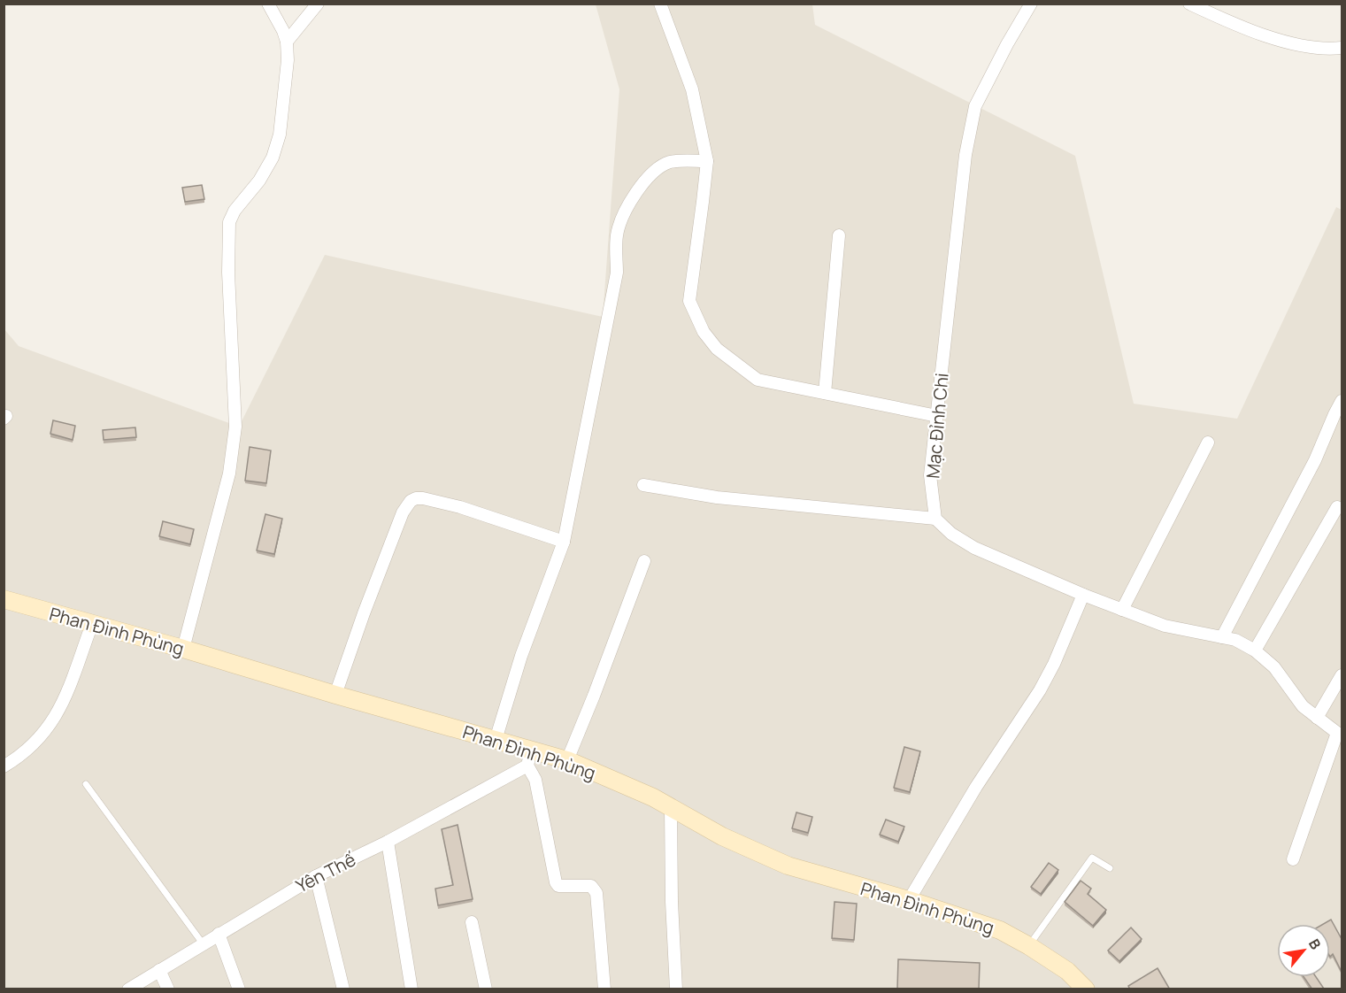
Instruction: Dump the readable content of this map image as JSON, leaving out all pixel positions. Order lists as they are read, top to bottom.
{
  "streets": {
    "street": ["Mạc Đỉnh Chi", "Phan Đình Phùng", "Yên Thế"]
  },
  "crossings": [
    ["Phan Đình Phùng", "Yên Thế"]
  ],
  "north": "top right"
}
